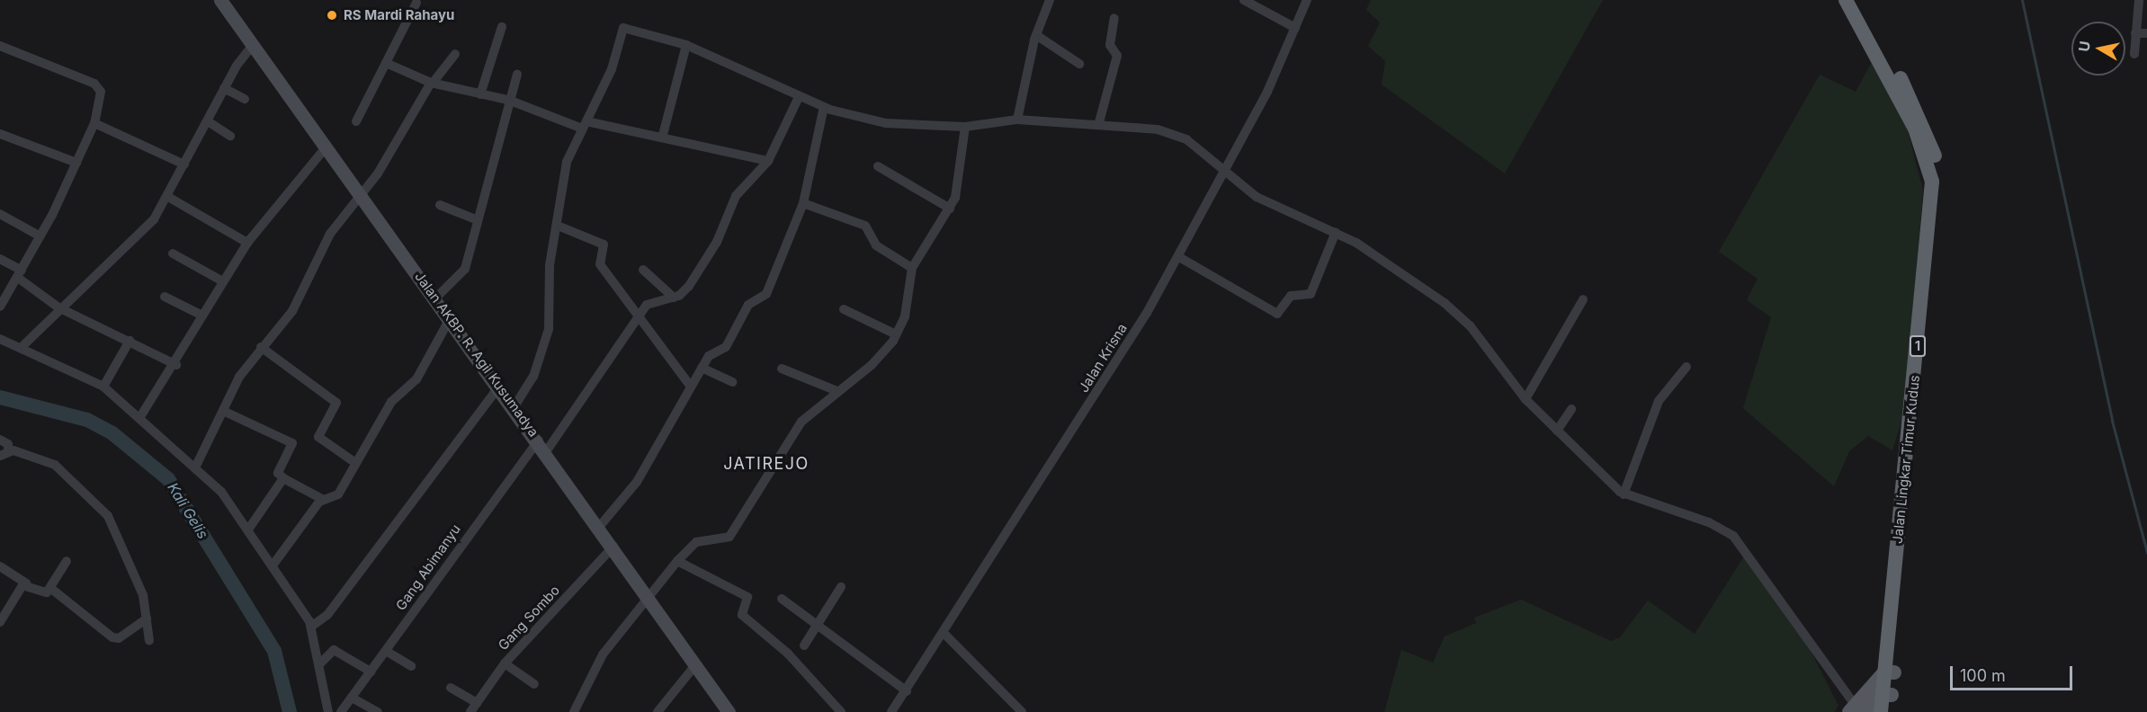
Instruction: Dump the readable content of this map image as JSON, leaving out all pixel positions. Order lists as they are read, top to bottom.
{
  "streets": {
    "highway": ["1", "Jalan Lingkar Timur Kudus"],
    "main road": ["Jalan AKBP. R. Agil Kusumadya"],
    "street": ["Jalan Krisna", "Gang Abimanyu", "Gang Sombo"]
  },
  "crossings": [
    ["Jalan AKBP. R. Agil Kusumadya", "Gang Abimanyu"],
    ["Jalan AKBP. R. Agil Kusumadya", "Gang Sombo"]
  ],
  "districts": ["JATIREJO"],
  "water": ["Kali Gelis"],
  "places": ["RS Mardi Rahayu"],
  "scale_bar": "100 m",
  "north": "left"
}
